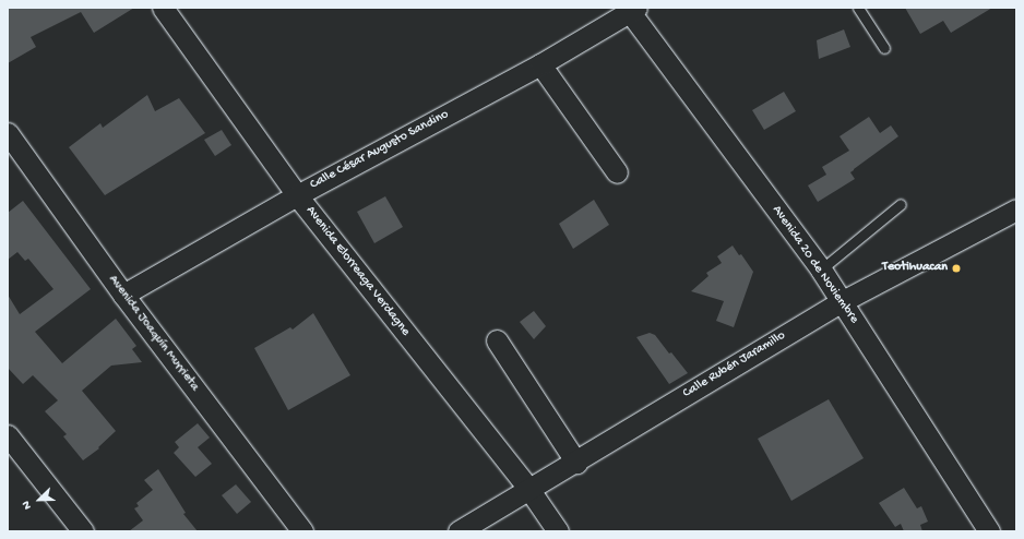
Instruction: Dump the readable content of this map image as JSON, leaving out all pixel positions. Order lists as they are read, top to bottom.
{
  "streets": {
    "street": [
      "Calle César Augusto Sandino",
      "Avenida 20 de Noviembre",
      "Avenida Elorreaga Verdagne",
      "Avenida Joaquín Murrieta",
      "Calle Rubén Jaramillo"
    ]
  },
  "crossings": [
    ["Calle César Augusto Sandino", "Avenida 20 de Noviembre"],
    ["Calle César Augusto Sandino", "Avenida Elorreaga Verdagne"],
    ["Calle César Augusto Sandino", "Avenida Joaquín Murrieta"],
    ["Avenida 20 de Noviembre", "Calle Rubén Jaramillo"],
    ["Avenida Elorreaga Verdagne", "Calle Rubén Jaramillo"]
  ],
  "places": ["Teotihuacan"],
  "north": "bottom left"
}
